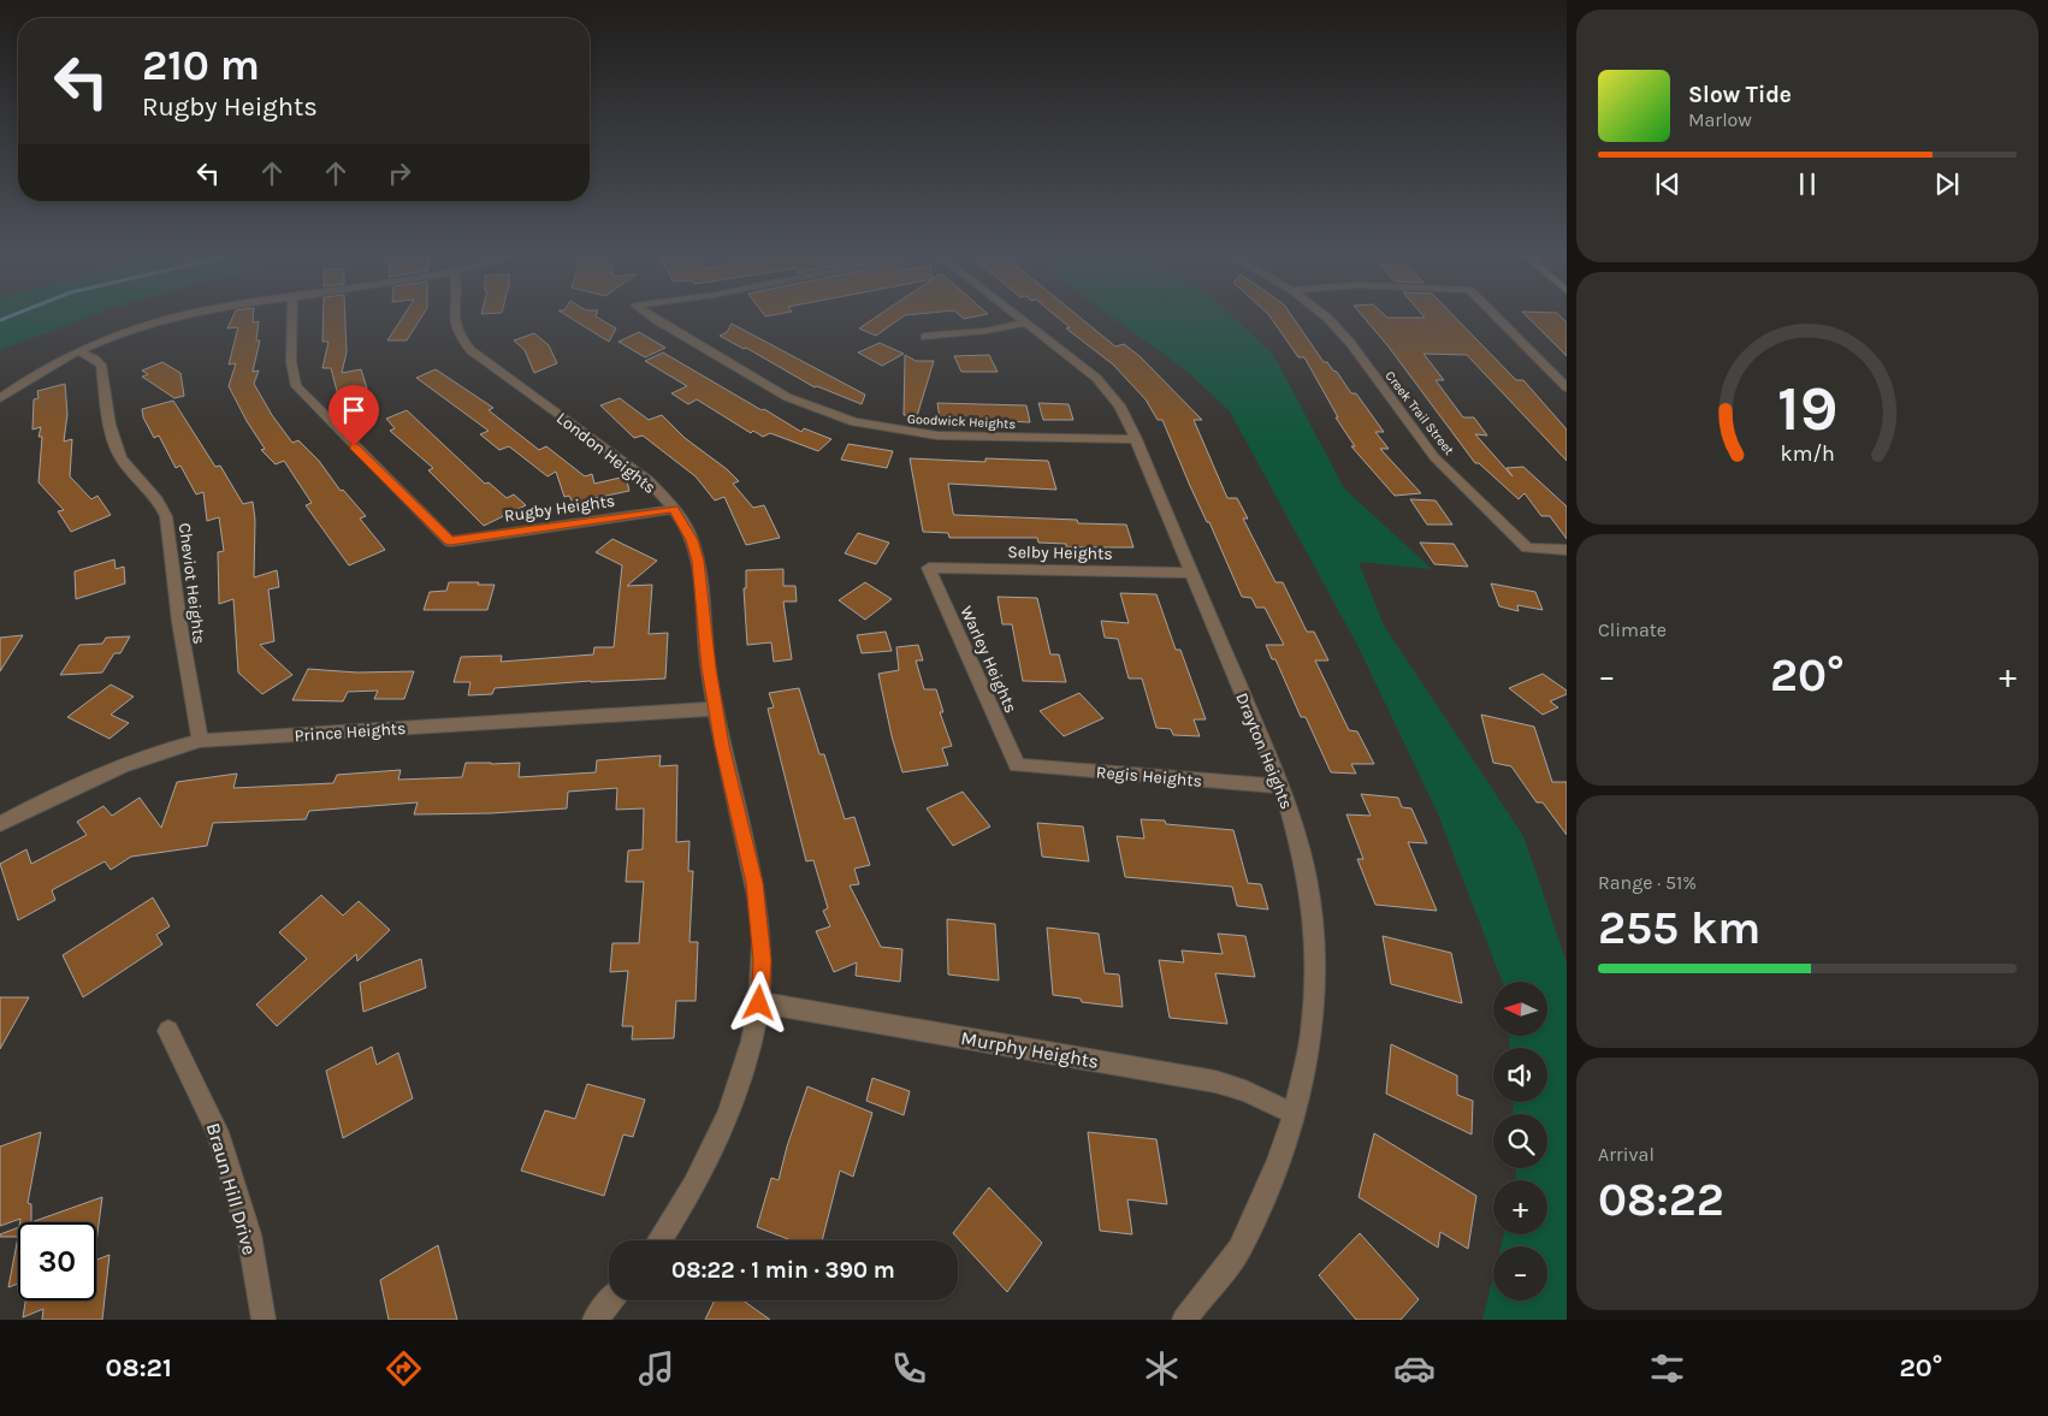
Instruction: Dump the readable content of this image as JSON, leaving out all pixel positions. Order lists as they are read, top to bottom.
{
  "streets": {
    "street": [
      "Creek Trail Street",
      "Goodwick Heights",
      "London Heights",
      "Rugby Heights",
      "Selby Heights",
      "Cheviot Heights",
      "Warley Heights",
      "Prince Heights",
      "Drayton Heights",
      "Regis Heights",
      "Murphy Heights",
      "Braun Hill Drive"
    ]
  },
  "crossings": [
    ["Goodwick Heights", "Drayton Heights"],
    ["London Heights", "Rugby Heights"],
    ["London Heights", "Prince Heights"],
    ["London Heights", "Murphy Heights"],
    ["Selby Heights", "Warley Heights"],
    ["Selby Heights", "Drayton Heights"],
    ["Cheviot Heights", "Prince Heights"],
    ["Warley Heights", "Regis Heights"],
    ["Drayton Heights", "Regis Heights"],
    ["Drayton Heights", "Murphy Heights"]
  ],
  "north": "left",
  "page": {
    "turn": ["210 m", "Rugby Heights"],
    "song": ["Slow Tide", "Marlow"],
    "tile": [
      "Climate",
      ["Range · 51%", "255 km"],
      ["Arrival", "08:22"]
    ],
    "heat": ["−", "20°", "+"],
    "map_buttons": ["+", "−"],
    "limit": "30",
    "trip": "08:22 · 1 min · 390 m",
    "tabs": ["08:21", "20°"],
    "gauge": ["19", "km/h"]
  }
}
